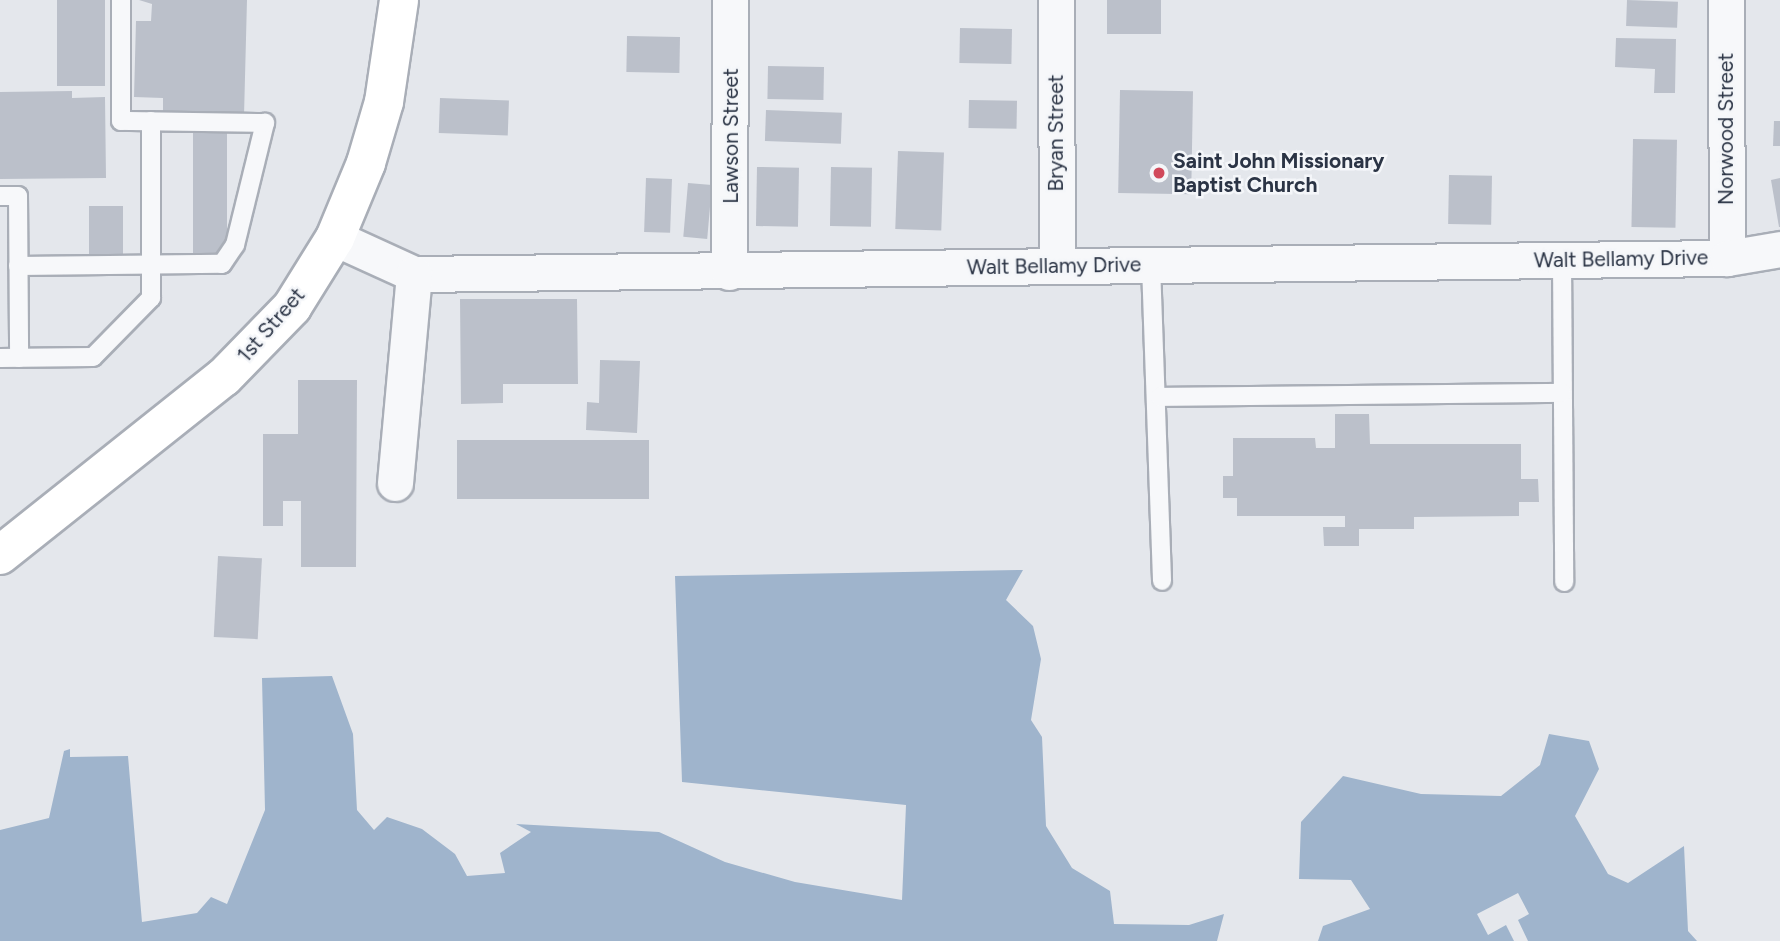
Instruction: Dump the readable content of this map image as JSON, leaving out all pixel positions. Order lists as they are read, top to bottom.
{
  "streets": {
    "main road": ["1st Street"],
    "street": [
      "Norwood Street",
      "Bryan Street",
      "Lawson Street",
      "Walt Bellamy Drive"
    ]
  },
  "crossings": [
    ["Norwood Street", "Walt Bellamy Drive"],
    ["Bryan Street", "Walt Bellamy Drive"],
    ["Lawson Street", "Walt Bellamy Drive"],
    ["Walt Bellamy Drive", "1st Street"]
  ],
  "places": ["Saint John Missionary Baptist Church"]
}
